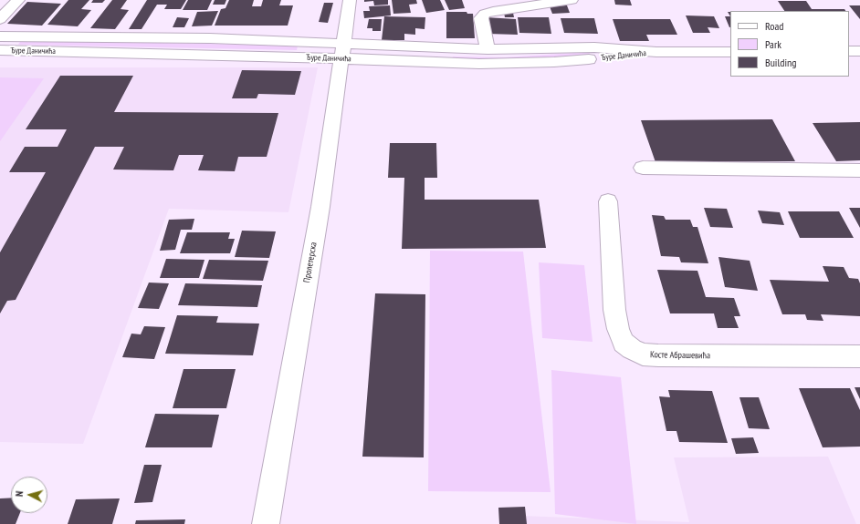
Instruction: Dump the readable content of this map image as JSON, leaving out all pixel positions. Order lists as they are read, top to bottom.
{
  "streets": {
    "street": ["Ђуре Даничића", "Пролетерска", "Косте Абрашевића"]
  },
  "crossings": [
    ["Ђуре Даничића", "Пролетерска"]
  ],
  "legend": ["Road", "Park", "Building"],
  "north": "left"
}
